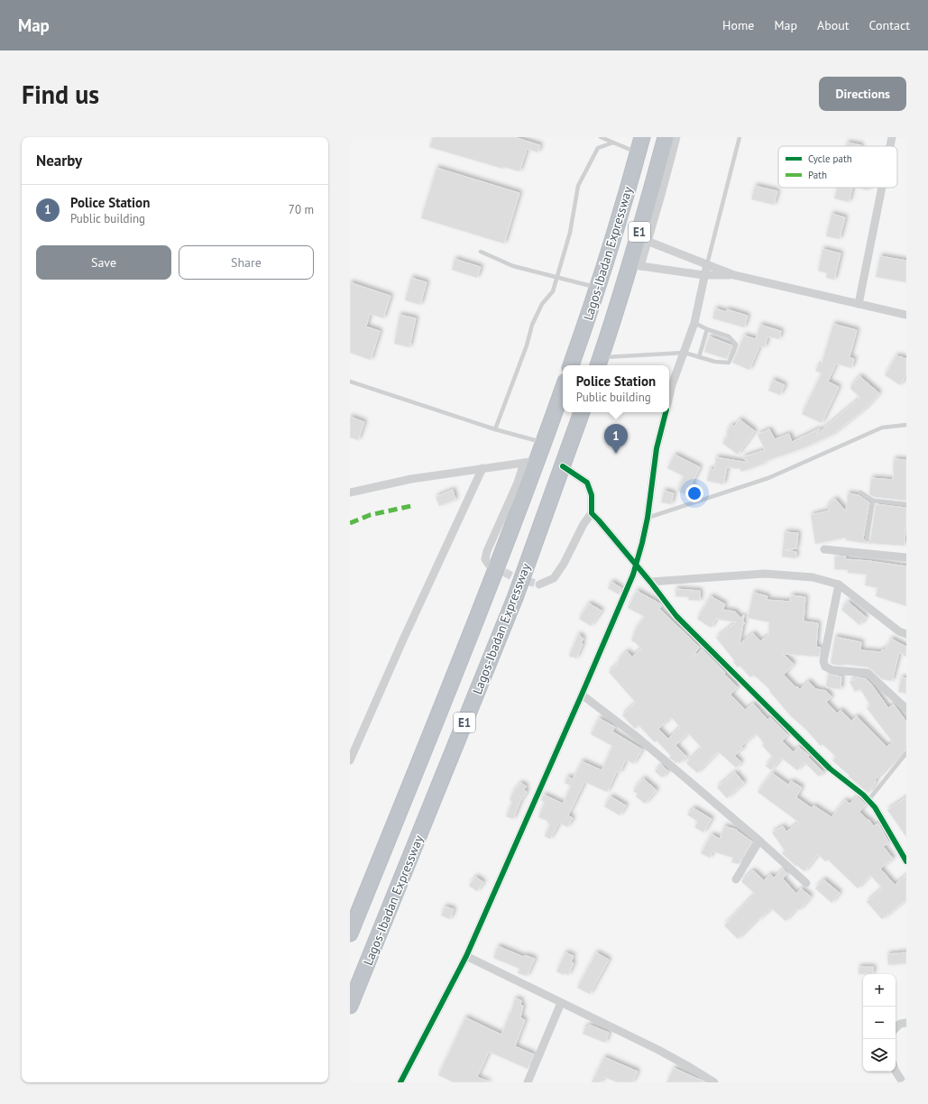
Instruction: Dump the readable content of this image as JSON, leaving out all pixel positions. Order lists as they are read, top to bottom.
{
  "streets": {
    "highway": ["E1", "Lagos-Ibadan Expressway"]
  },
  "legend": ["Cycle path", "Path"],
  "page": {
    "header": "Map",
    "nav": [
      "Home",
      "Map",
      "About",
      "Contact"
    ],
    "buttons": [
      "Directions",
      ["Save", "Share"]
    ],
    "title": "Find us",
    "heading": "Nearby",
    "list": [
      {
        "mark": "1",
        "name": "Police Station",
        "note": "Public building",
        "value": "70 m"
      }
    ],
    "popup": ["Police Station", "Public building"],
    "pins": "1",
    "map_buttons": ["+", "−"]
  }
}
